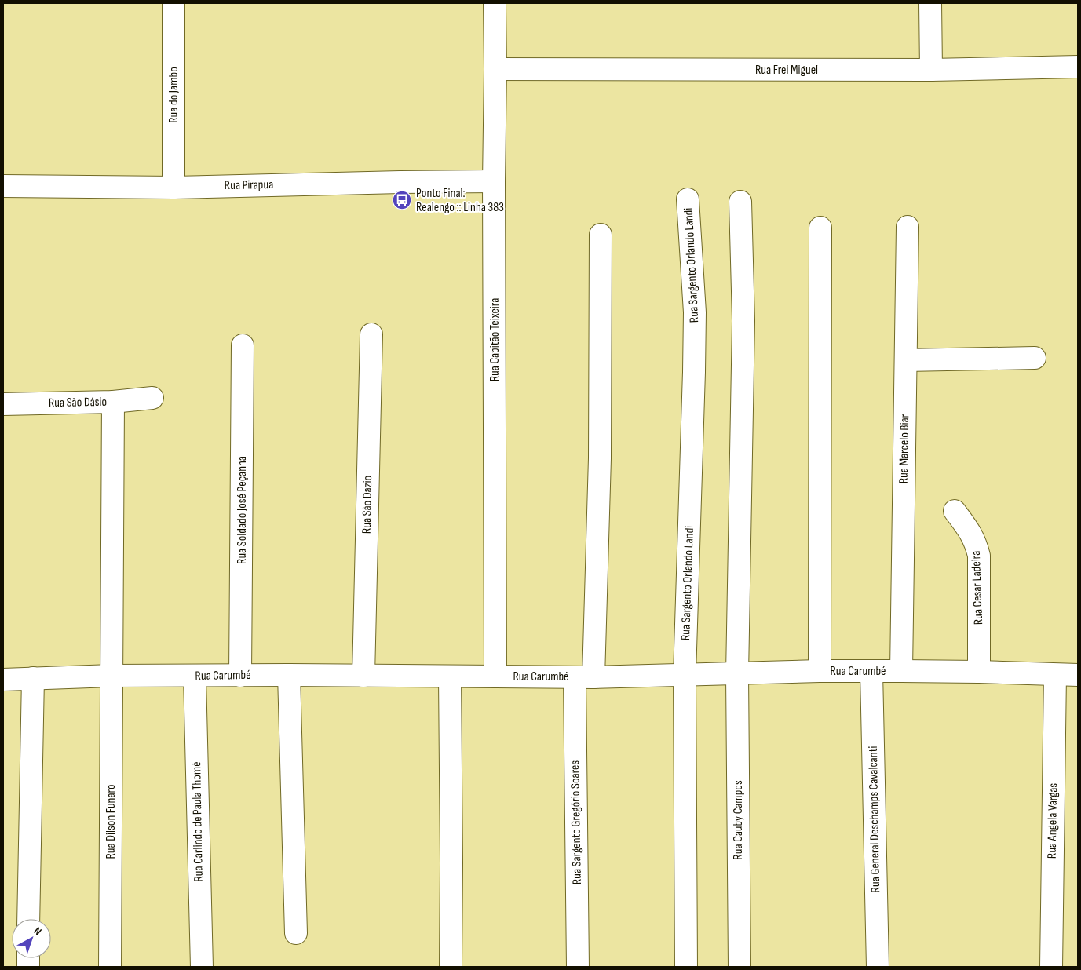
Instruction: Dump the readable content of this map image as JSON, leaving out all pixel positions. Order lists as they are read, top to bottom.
{
  "streets": {
    "street": [
      "Rua Frei Miguel",
      "Rua do Jambo",
      "Rua Pirapua",
      "Rua Sargento Orlando Landi",
      "Rua Capitão Teixeira",
      "Rua São Dásio",
      "Rua Marcelo Biar",
      "Rua São Dazio",
      "Rua Soldado José Peçanha",
      "Rua Cesar Ladeira",
      "Rua Carumbé",
      "Rua General Deschamps Cavalcanti",
      "Rua Cauby Campos",
      "Rua Angela Vargas",
      "Rua Dilson Funaro",
      "Rua Carlindo de Paula Thomé",
      "Rua Sargento Gregório Soares"
    ]
  },
  "crossings": [
    ["Rua Frei Miguel", "Rua Capitão Teixeira"],
    ["Rua do Jambo", "Rua Pirapua"],
    ["Rua Pirapua", "Rua Capitão Teixeira"],
    ["Rua Sargento Orlando Landi", "Rua Carumbé"],
    ["Rua Capitão Teixeira", "Rua Carumbé"],
    ["Rua Marcelo Biar", "Rua Carumbé"],
    ["Rua São Dazio", "Rua Carumbé"],
    ["Rua Soldado José Peçanha", "Rua Carumbé"],
    ["Rua Cesar Ladeira", "Rua Carumbé"],
    ["Rua Carumbé", "Rua General Deschamps Cavalcanti"],
    ["Rua Carumbé", "Rua Cauby Campos"],
    ["Rua Carumbé", "Rua Angela Vargas"],
    ["Rua Carumbé", "Rua Dilson Funaro"],
    ["Rua Carumbé", "Rua Carlindo de Paula Thomé"],
    ["Rua Carumbé", "Rua Sargento Gregório Soares"]
  ],
  "places": {
    "bus stop": ["Ponto Final: Realengo :: Linha 383"]
  },
  "north": "top right"
}
